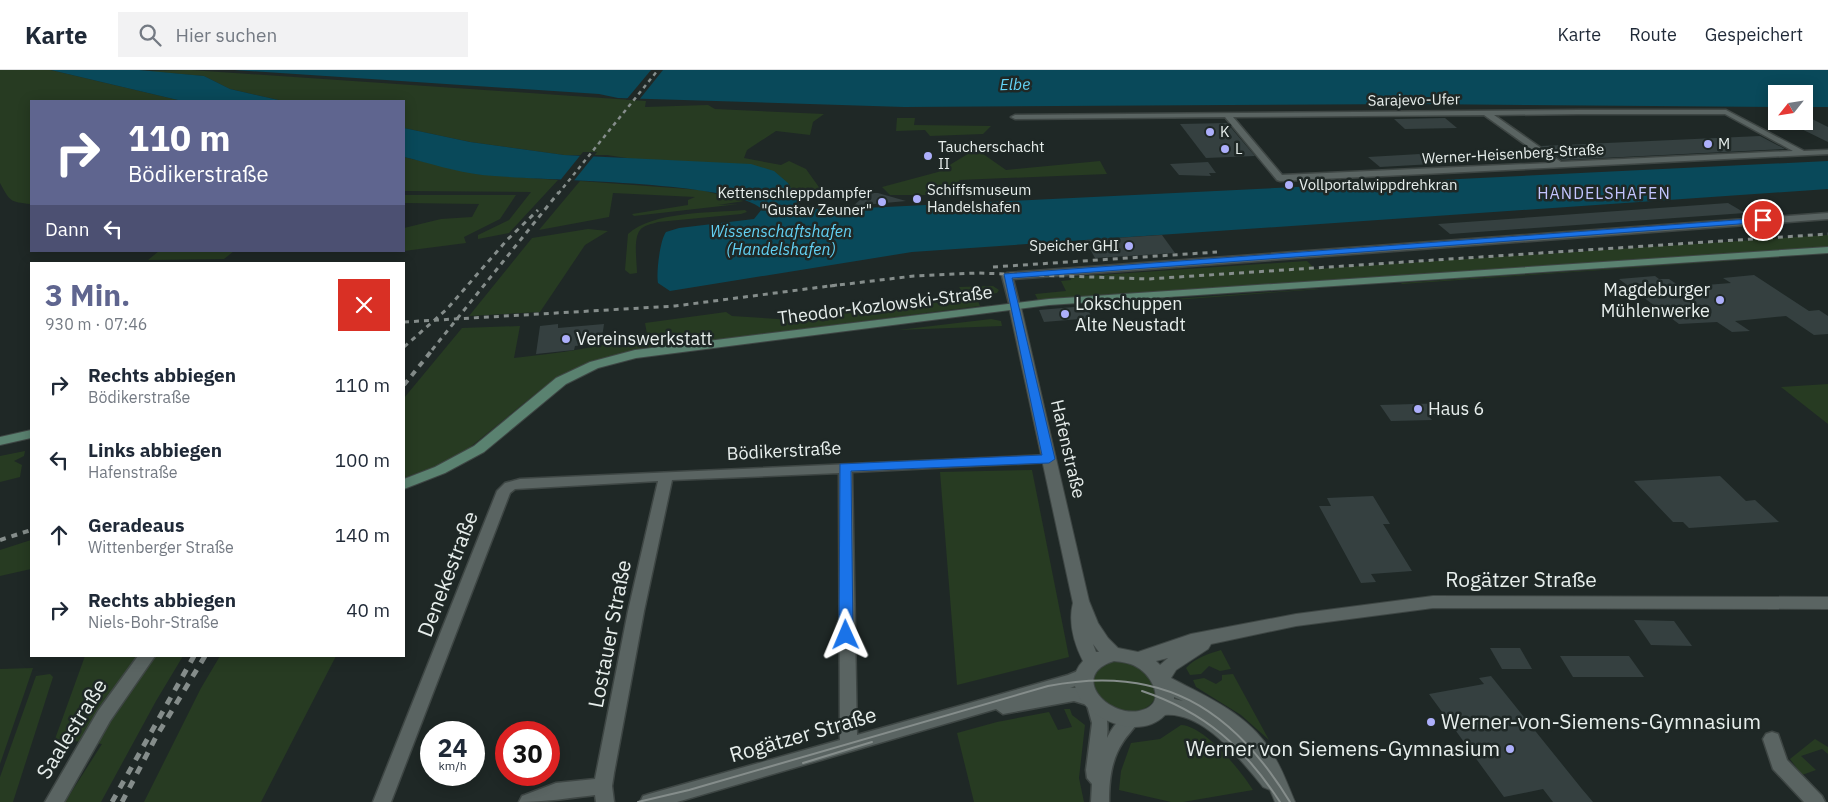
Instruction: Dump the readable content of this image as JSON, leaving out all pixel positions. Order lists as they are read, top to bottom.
{
  "streets": {
    "main road": ["Theodor-Kozlowski-Straße"],
    "street": [
      "Sarajevo-Ufer",
      "Werner-Heisenberg-Straße",
      "Hafenstraße",
      "Bödikerstraße",
      "Denekestraße",
      "Rogätzer Straße",
      "Lostauer Straße",
      "Saalestraße"
    ]
  },
  "crossings": [
    ["Sarajevo-Ufer", "Werner-Heisenberg-Straße"],
    ["Theodor-Kozlowski-Straße", "Hafenstraße"],
    ["Hafenstraße", "Bödikerstraße"],
    ["Hafenstraße", "Rogätzer Straße"],
    ["Bödikerstraße", "Denekestraße"],
    ["Bödikerstraße", "Lostauer Straße"]
  ],
  "districts": ["HANDELSHAFEN"],
  "water": ["Elbe", "Wissenschaftshafen (Handelshafen)"],
  "places": [
    "K",
    "M",
    "L",
    "Taucherschacht II",
    "Vollportalwippdrehkran",
    "Schiffsmuseum Handelshafen",
    "Kettenschleppdampfer \"Gustav Zeuner\"",
    "Speicher GHI",
    "Magdeburger Mühlenwerke",
    "Lokschuppen Alte Neustadt",
    "Vereinswerkstatt",
    "Haus 6",
    "Werner-von-Siemens-Gymnasium",
    "Werner von Siemens-Gymnasium"
  ],
  "north": "bottom left",
  "page": {
    "header": "Karte",
    "search": "Hier suchen",
    "nav": ["Karte", "Route", "Gespeichert"],
    "turn": ["110 m", "Bödikerstraße"],
    "then": "Dann",
    "heading": ["3 Min.", "930 m · 07:46"],
    "list": [
      {
        "name": "Rechts abbiegen",
        "note": "Bödikerstraße",
        "value": "110 m"
      },
      {
        "name": "Links abbiegen",
        "note": "Hafenstraße",
        "value": "100 m"
      },
      {
        "name": "Geradeaus",
        "note": "Wittenberger Straße",
        "value": "140 m"
      },
      {
        "name": "Rechts abbiegen",
        "note": "Niels-Bohr-Straße",
        "value": "40 m"
      }
    ],
    "speed": "24 km/h",
    "limit": "30"
  }
}
